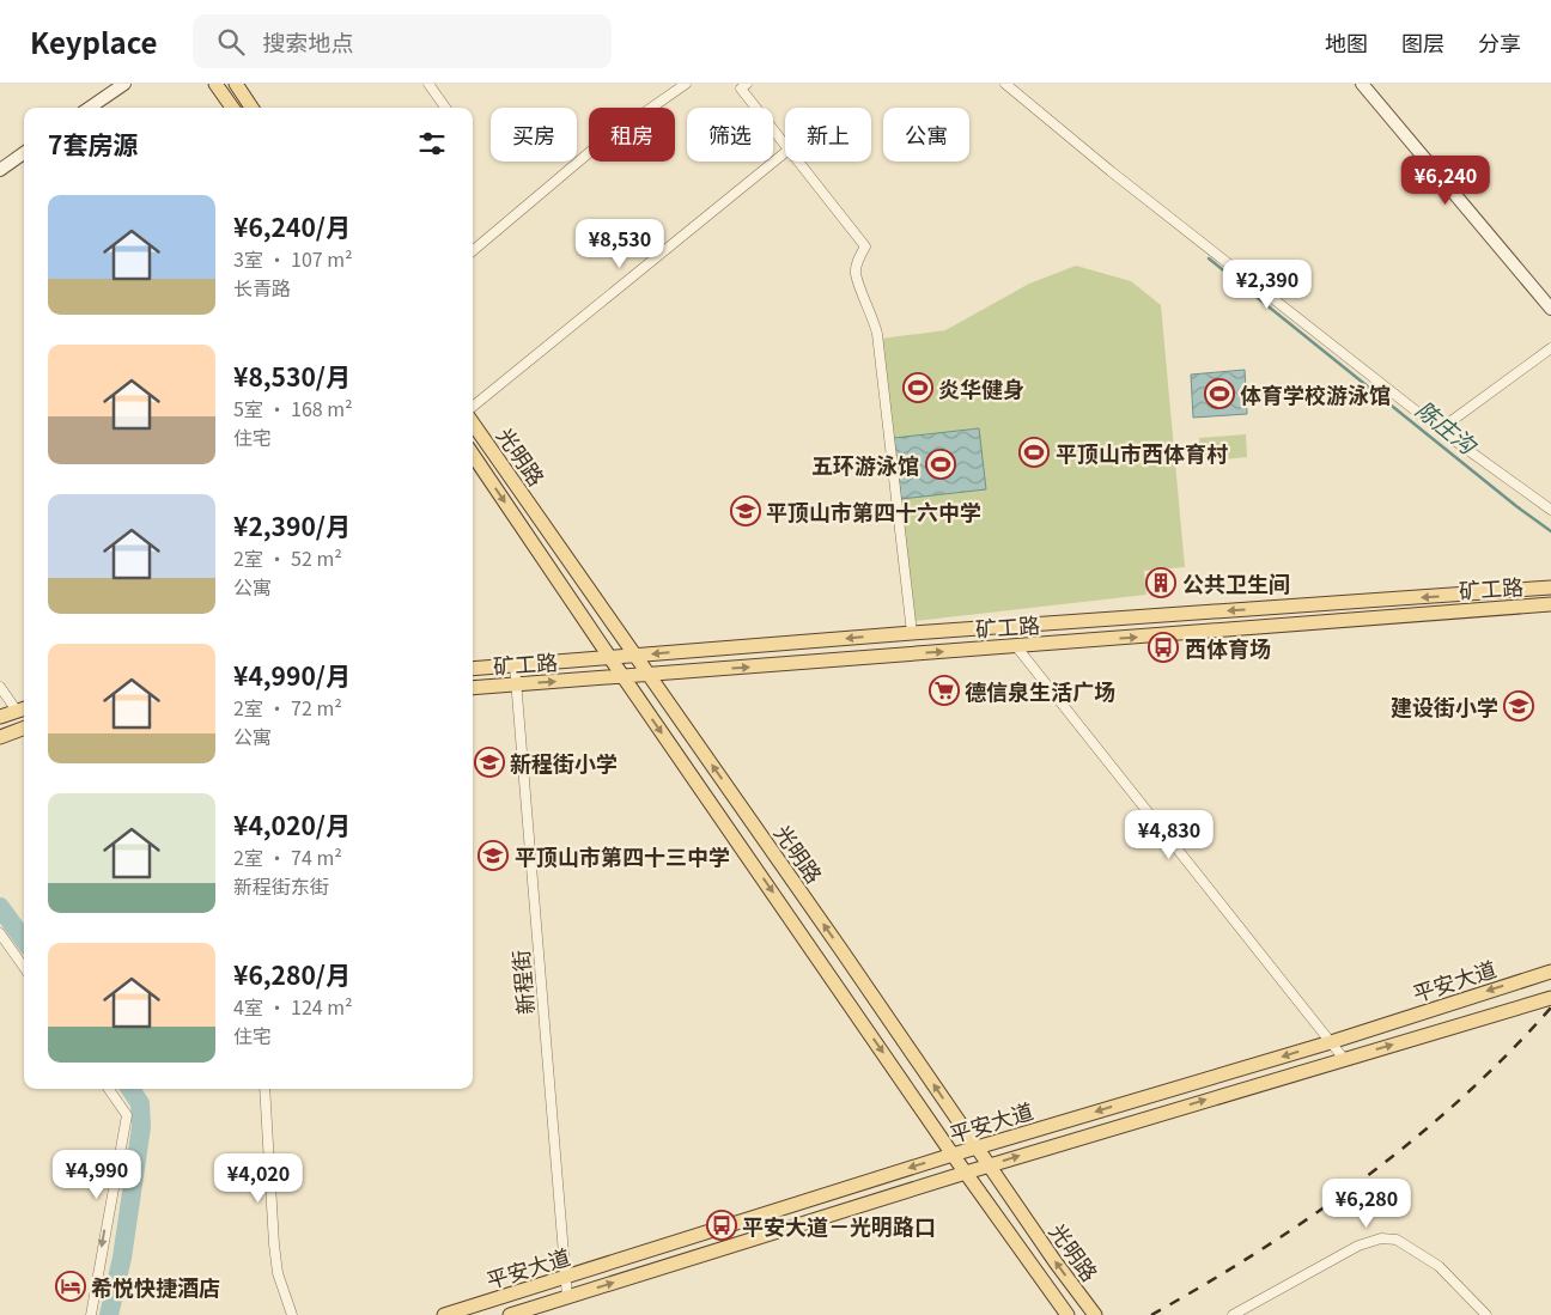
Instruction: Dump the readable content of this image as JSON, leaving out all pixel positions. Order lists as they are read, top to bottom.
{
  "streets": {
    "main road": ["光明路", "矿工路", "平安大道"],
    "street": ["新程街"]
  },
  "crossings": [
    ["光明路", "矿工路"],
    ["光明路", "平安大道"],
    ["矿工路", "新程街"],
    ["平安大道", "新程街"]
  ],
  "water": ["陈庄沟"],
  "places": {
    "sports": [
      "炎华健身",
      "体育学校游泳馆",
      "平顶山市西体育村",
      "五环游泳馆"
    ],
    "school or university": [
      "平顶山市第四十六中学",
      "建设街小学",
      "新程街小学",
      "平顶山市第四十三中学"
    ],
    "building": ["公共卫生间"],
    "bus stop": ["西体育场", "平安大道－光明路口"],
    "supermarket": ["德信泉生活广场"],
    "hotel": ["希悦快捷酒店"]
  },
  "page": {
    "header": "Keyplace",
    "search": "搜索地点",
    "nav": ["地图", "图层", "分享"],
    "chip": [
      "买房",
      "租房",
      "筛选",
      "新上",
      "公寓"
    ],
    "heading": "7套房源",
    "price": [
      "¥6,240",
      "¥8,530",
      "¥2,390",
      "¥4,830",
      "¥4,990",
      "¥4,020",
      "¥6,280"
    ],
    "list": [
      {
        "name": "¥6,240/月",
        "note": "3室 · 107 m² · 长青路"
      },
      {
        "name": "¥8,530/月",
        "note": "5室 · 168 m² · 住宅"
      },
      {
        "name": "¥2,390/月",
        "note": "2室 · 52 m² · 公寓"
      },
      {
        "name": "¥4,990/月",
        "note": "2室 · 72 m² · 公寓"
      },
      {
        "name": "¥4,020/月",
        "note": "2室 · 74 m² · 新程街东街"
      },
      {
        "name": "¥6,280/月",
        "note": "4室 · 124 m² · 住宅"
      }
    ]
  }
}
